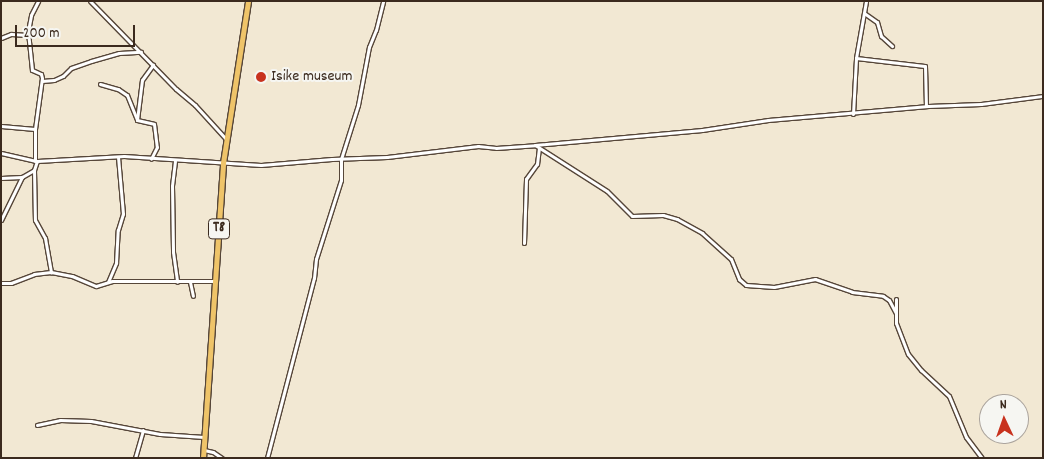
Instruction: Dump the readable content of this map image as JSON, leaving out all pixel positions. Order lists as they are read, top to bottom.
{
  "streets": {
    "highway": ["T8"]
  },
  "places": ["Isike museum"],
  "scale_bar": "200 m",
  "north": "top"
}
